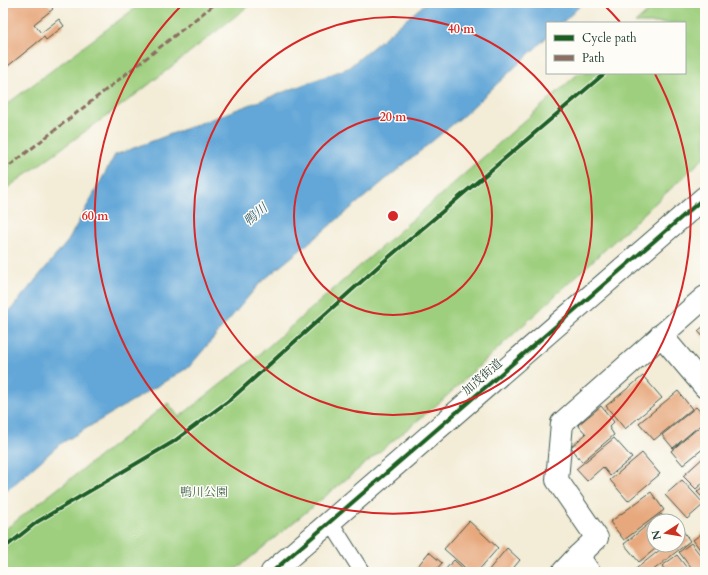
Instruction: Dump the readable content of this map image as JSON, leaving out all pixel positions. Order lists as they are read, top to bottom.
{
  "streets": {
    "street": ["加茂街道"]
  },
  "water": ["鴨川"],
  "parks": ["鴨川公園"],
  "legend": ["Cycle path", "Path"],
  "north": "left",
  "rings": ["40 m", "20 m", "60 m"]
}
